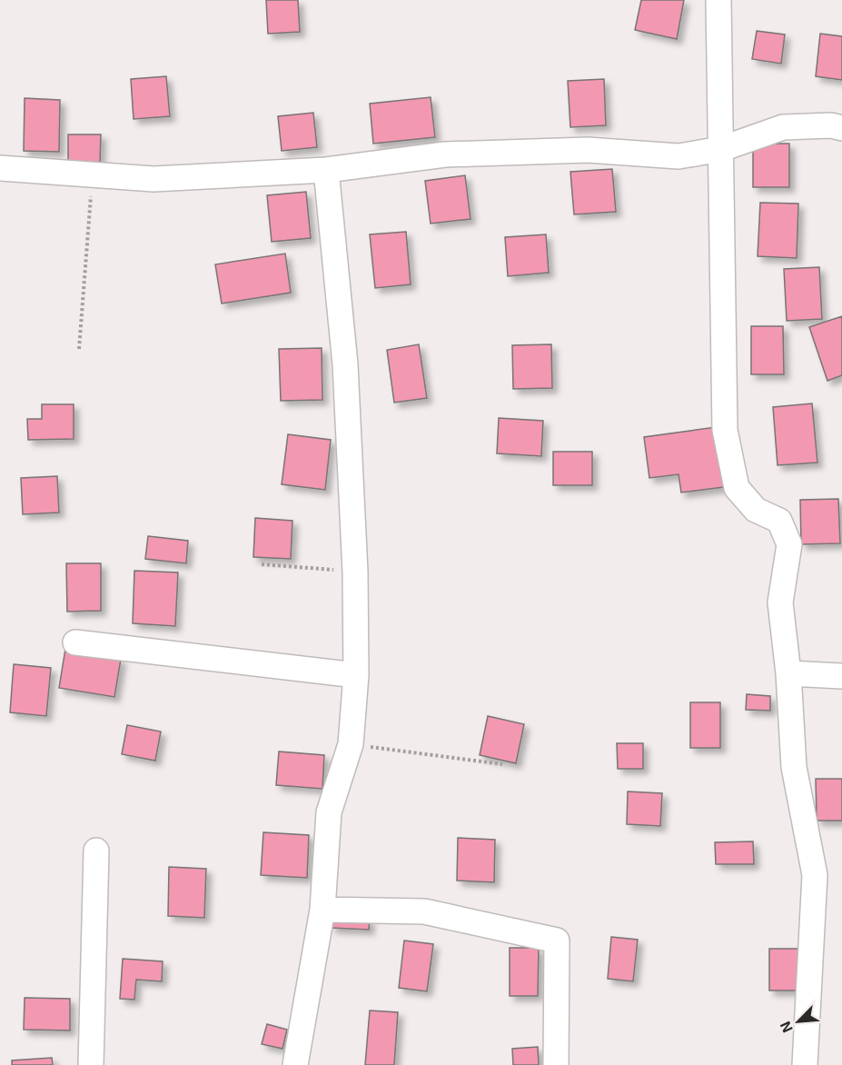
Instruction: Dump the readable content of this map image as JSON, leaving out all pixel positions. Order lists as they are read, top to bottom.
{
  "north": "bottom left"
}
